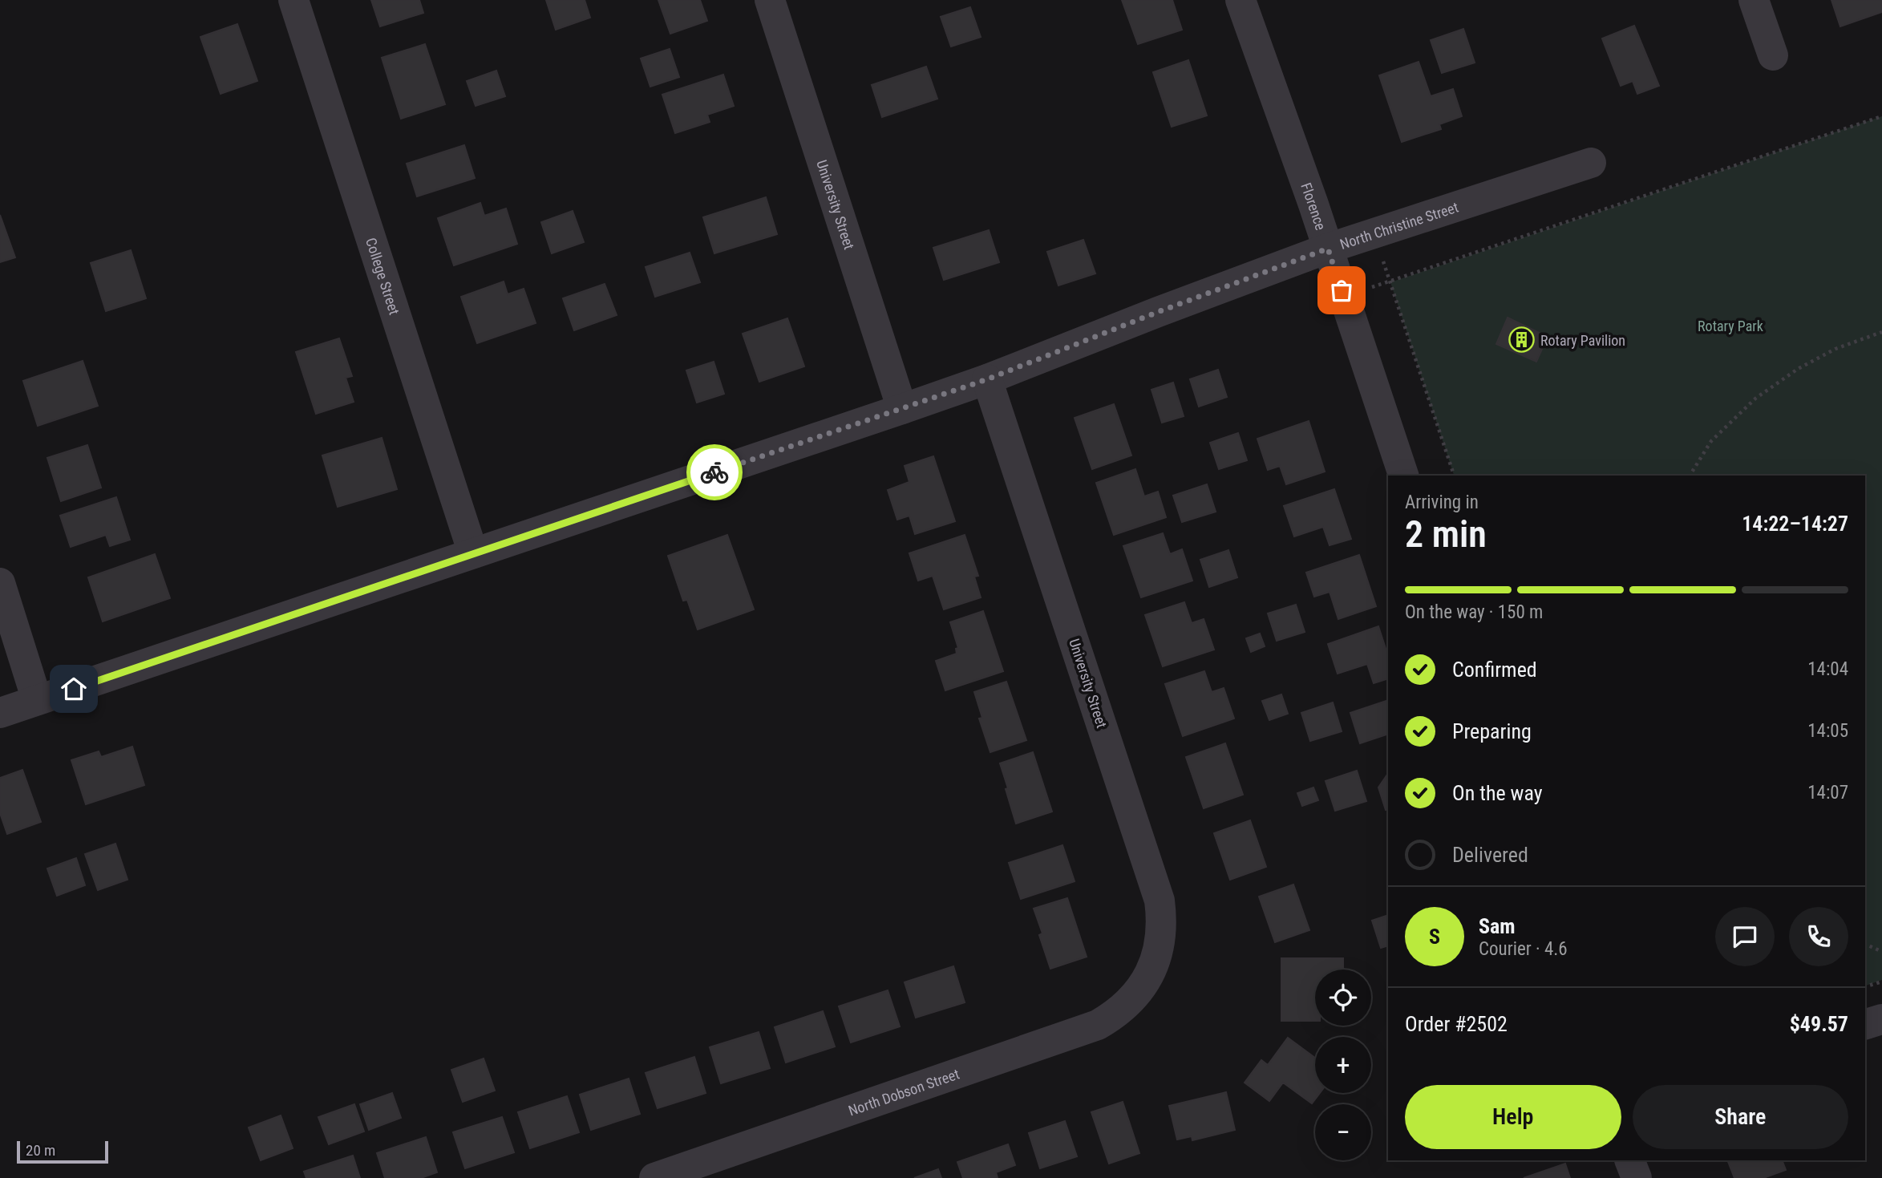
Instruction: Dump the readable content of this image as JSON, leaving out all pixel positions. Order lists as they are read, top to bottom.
{
  "streets": {
    "street": [
      "University Street",
      "Florence",
      "North Christine Street",
      "College Street",
      "North Dobson Street"
    ]
  },
  "crossings": [
    ["University Street", "North Christine Street"],
    ["University Street", "North Dobson Street"],
    ["Florence", "North Christine Street"],
    ["North Christine Street", "College Street"]
  ],
  "parks": ["Rotary Park"],
  "places": {
    "building": ["Rotary Pavilion"]
  },
  "scale_bar": "20 m",
  "page": {
    "heading": ["2 min", "Arriving in", "14:22–14:27"],
    "panel": [
      "Sam",
      "Courier · 4.6",
      "Order #2502",
      "$49.57"
    ],
    "bar": "On the way · 150 m",
    "list": [
      ["Confirmed", "14:04"],
      ["Preparing", "14:05"],
      ["On the way", "14:07"],
      "Delivered"
    ],
    "round": "S",
    "map_buttons": ["+", "−"],
    "buttons": ["Help", "Share"],
    "scale": "20 m"
  }
}
